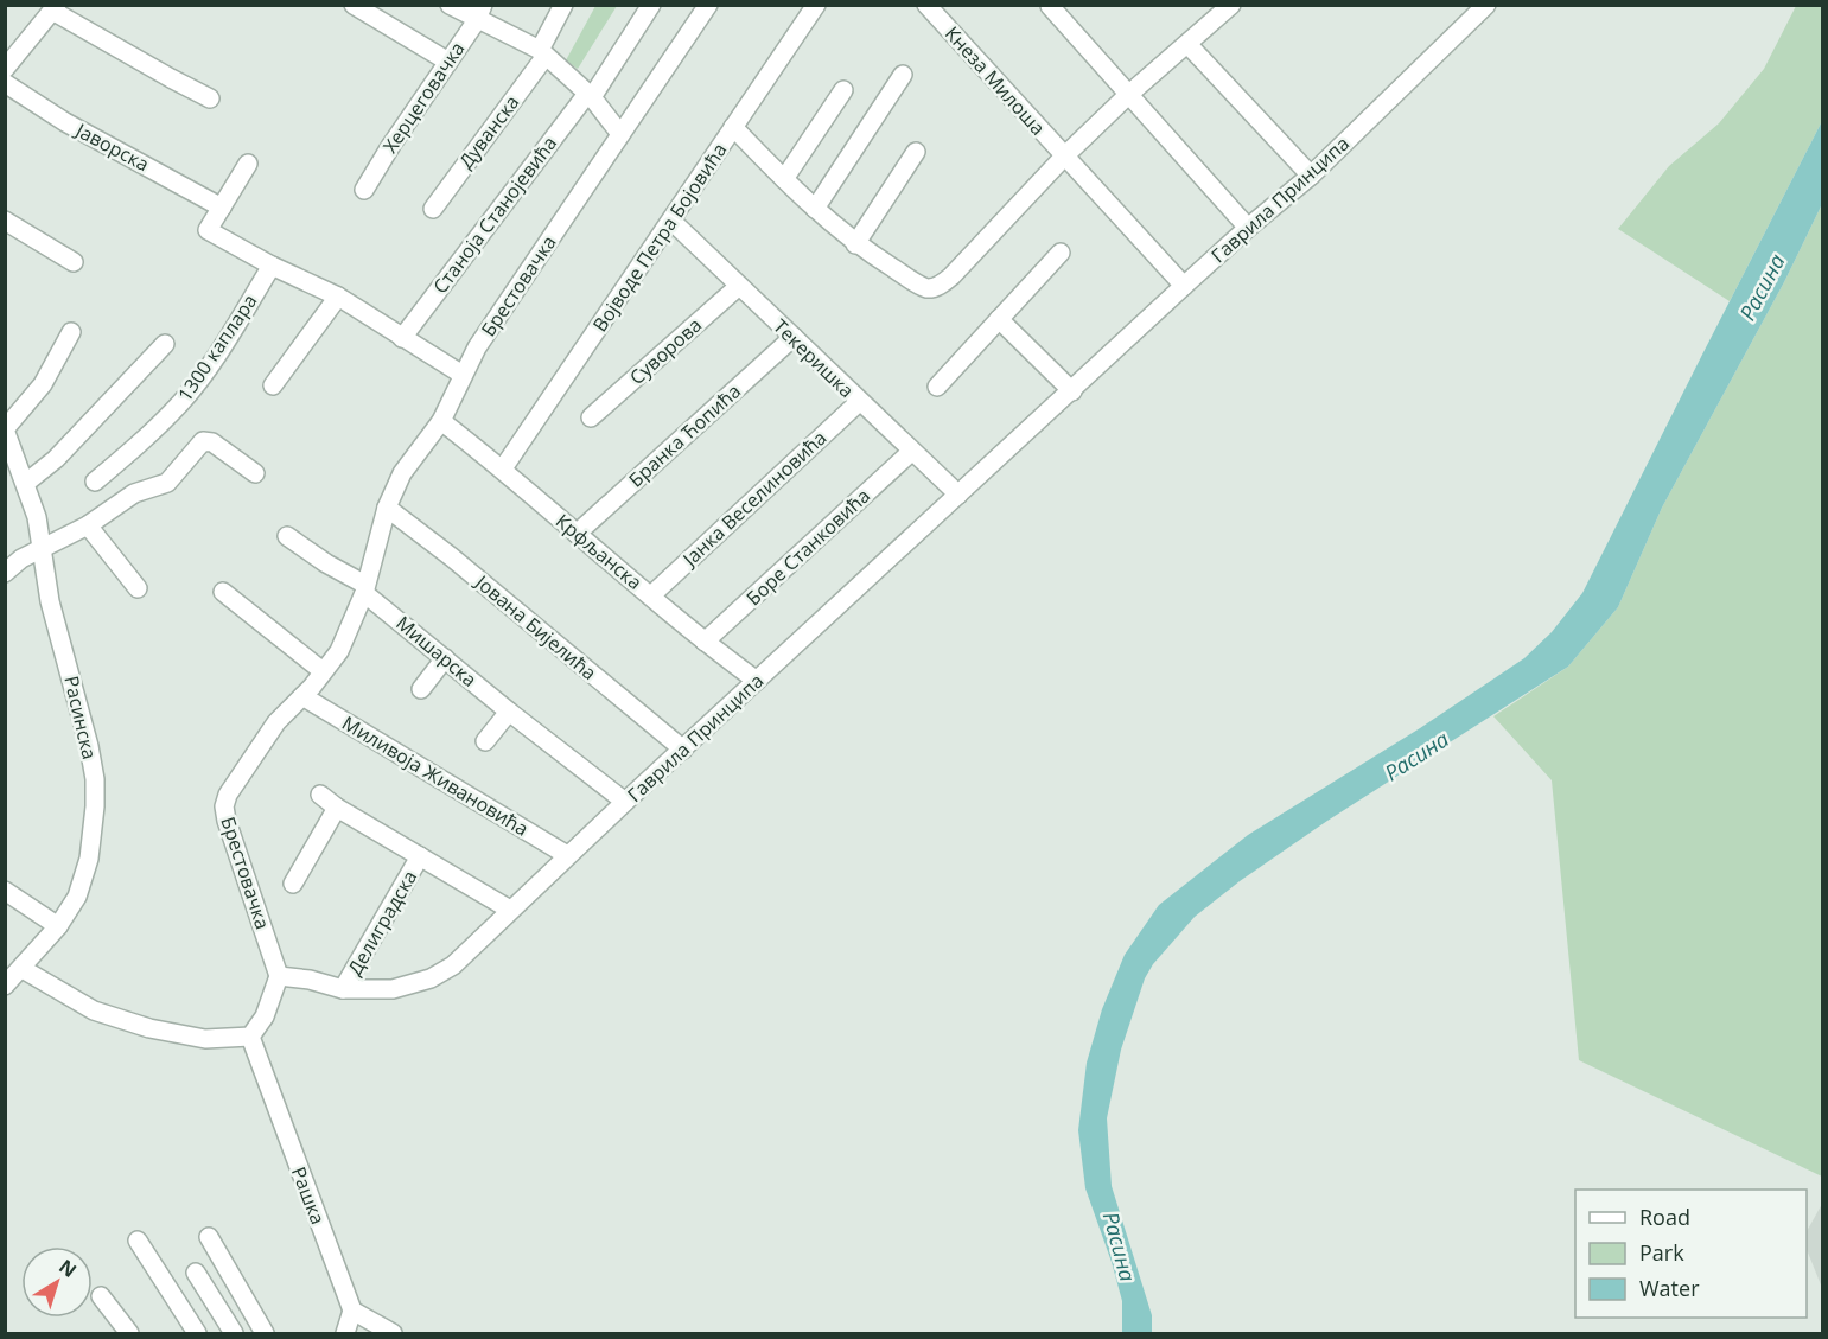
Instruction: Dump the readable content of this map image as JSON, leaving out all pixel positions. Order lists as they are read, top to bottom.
{
  "streets": {
    "street": [
      "Кнеза Милоша",
      "Херцеговачка",
      "Дуванска",
      "Јаворска",
      "Гаврила Принципа",
      "Станоја Станојевића",
      "Војводе Петра Бојовића",
      "Брестовачка",
      "1300 каплара",
      "Суворова",
      "Текеришка",
      "Бранка Ћопића",
      "Јанка Веселиновића",
      "Боре Станковића",
      "Крфљанска",
      "Јована Бијелића",
      "Мишарска",
      "Расинска",
      "Миливоја Живановића",
      "Делиградска",
      "Рашка"
    ]
  },
  "crossings": [
    ["Кнеза Милоша", "Гаврила Принципа"],
    ["Гаврила Принципа", "Брестовачка"],
    ["Гаврила Принципа", "Текеришка"],
    ["Гаврила Принципа", "Крфљанска"],
    ["Гаврила Принципа", "Јована Бијелића"],
    ["Гаврила Принципа", "Мишарска"],
    ["Гаврила Принципа", "Миливоја Живановића"],
    ["Гаврила Принципа", "Делиградска"],
    ["Војводе Петра Бојовића", "Текеришка"],
    ["Војводе Петра Бојовића", "Крфљанска"],
    ["Брестовачка", "Крфљанска"],
    ["Брестовачка", "Јована Бијелића"],
    ["Брестовачка", "Мишарска"],
    ["Брестовачка", "Миливоја Живановића"],
    ["Суворова", "Текеришка"],
    ["Текеришка", "Бранка Ћопића"],
    ["Текеришка", "Јанка Веселиновића"],
    ["Текеришка", "Боре Станковића"],
    ["Бранка Ћопића", "Крфљанска"],
    ["Јанка Веселиновића", "Крфљанска"],
    ["Боре Станковића", "Крфљанска"]
  ],
  "water": ["Расина"],
  "legend": ["Road", "Park", "Water"],
  "north": "top right"
}
